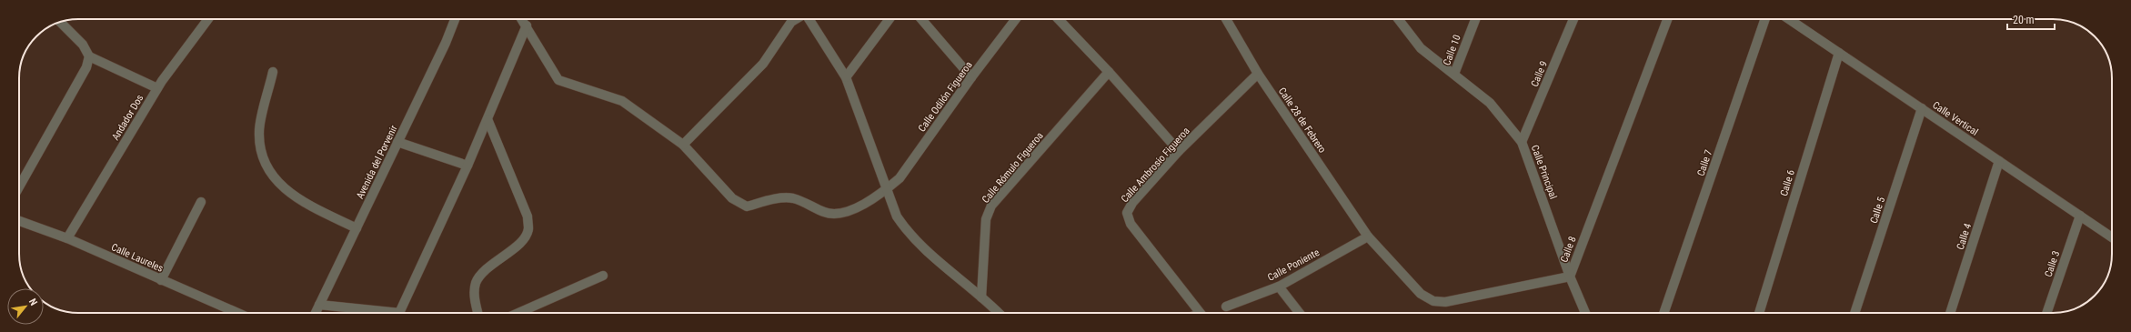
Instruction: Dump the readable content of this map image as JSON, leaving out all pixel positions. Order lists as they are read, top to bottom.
{
  "streets": {
    "street": [
      "Calle 10",
      "Calle 9",
      "Calle Odilón Figueroa",
      "Andador Dos",
      "Calle Vertical",
      "Calle 28 de Febrero",
      "Avenida del Porvenir",
      "Calle 7",
      "Calle Ambrosio Figueroa",
      "Calle Rómulo Figueroa",
      "Calle Principal",
      "Calle 6",
      "Calle 5",
      "Calle 4",
      "Calle 8",
      "Calle Laureles",
      "Calle 3",
      "Calle Poniente"
    ]
  },
  "crossings": [
    ["Calle 10", "Calle Principal"],
    ["Calle 9", "Calle Principal"],
    ["Andador Dos", "Calle Laureles"],
    ["Calle Vertical", "Calle 6"],
    ["Calle Vertical", "Calle 5"],
    ["Calle Vertical", "Calle 4"],
    ["Calle Vertical", "Calle 3"],
    ["Calle 28 de Febrero", "Calle Ambrosio Figueroa"],
    ["Calle 28 de Febrero", "Calle 8"],
    ["Calle 28 de Febrero", "Calle Poniente"],
    ["Calle Principal", "Calle 8"],
    ["Calle 8", "Calle Poniente"]
  ],
  "scale_bar": "20 m",
  "north": "top right"
}
